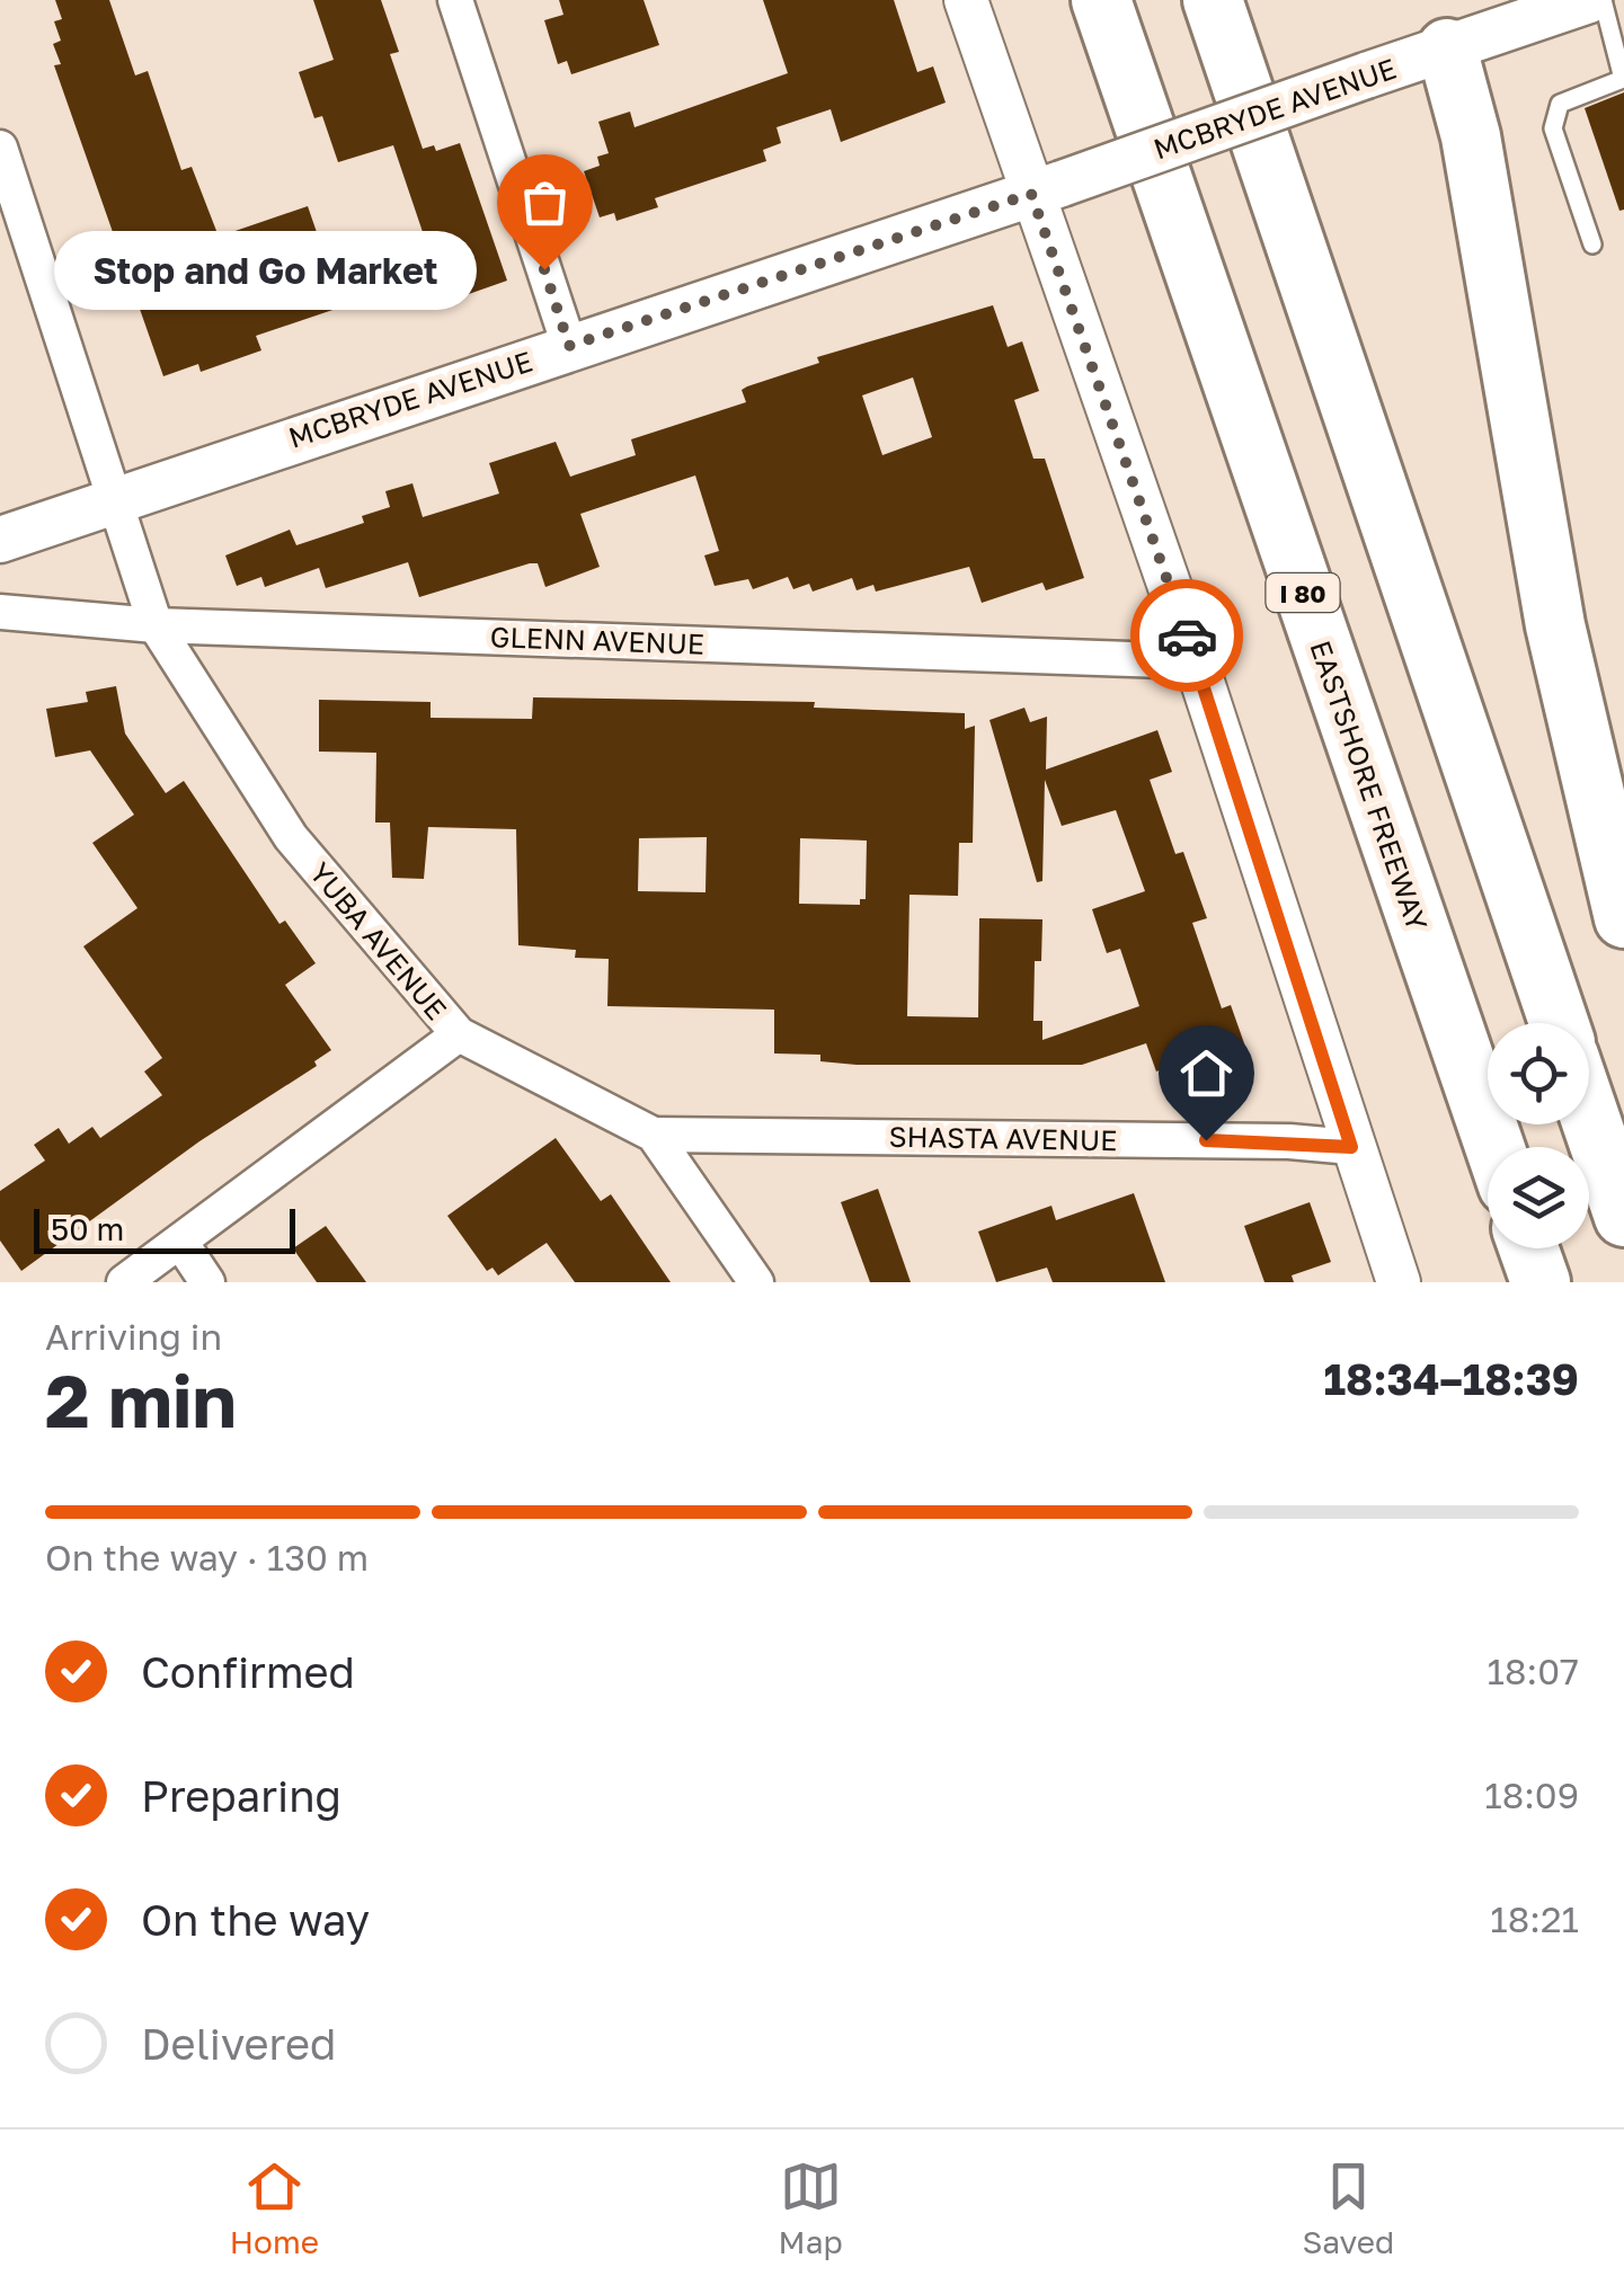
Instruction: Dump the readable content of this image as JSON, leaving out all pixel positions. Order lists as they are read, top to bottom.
{
  "streets": {
    "highway": ["I 80", "EASTSHORE FREEWAY"],
    "main road": ["MCBRYDE AVENUE"],
    "street": ["GLENN AVENUE", "YUBA AVENUE", "SHASTA AVENUE"]
  },
  "crossings": [
    ["MCBRYDE AVENUE", "YUBA AVENUE"],
    ["GLENN AVENUE", "YUBA AVENUE"],
    ["YUBA AVENUE", "SHASTA AVENUE"]
  ],
  "places": ["Stop and Go Market"],
  "scale_bar": "50 m",
  "page": {
    "bubble": "Stop and Go Market",
    "scale": "50 m",
    "heading": ["2 min", "Arriving in", "18:34–18:39"],
    "bar": "On the way · 130 m",
    "list": [
      ["Confirmed", "18:07"],
      ["Preparing", "18:09"],
      ["On the way", "18:21"],
      "Delivered"
    ],
    "tabs": ["Home", "Map", "Saved"]
  }
}
